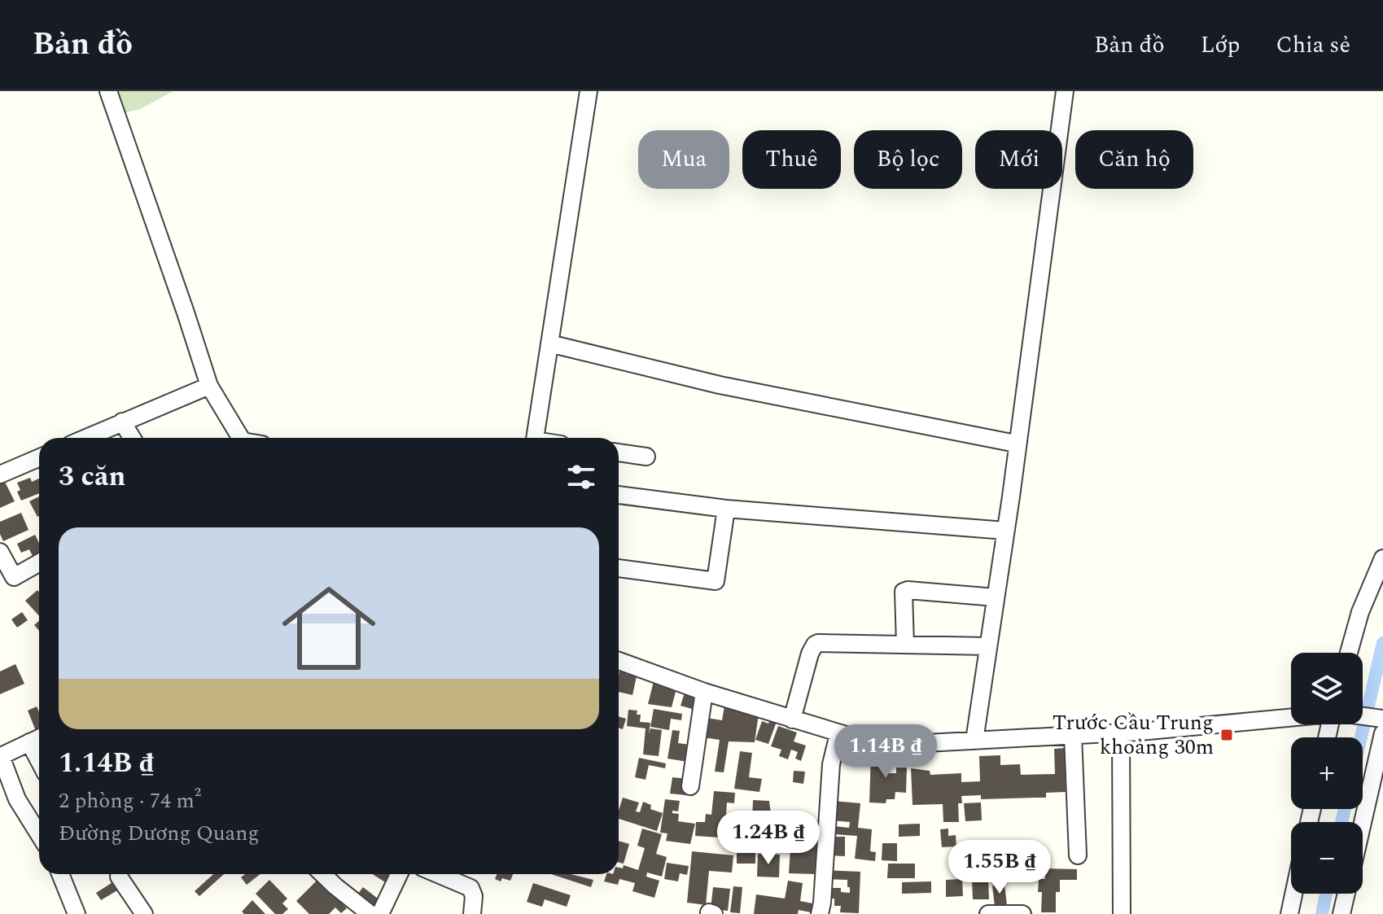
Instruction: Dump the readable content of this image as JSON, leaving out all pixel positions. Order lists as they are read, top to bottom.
{
  "places": {
    "transit": ["Trước Cầu Trung khoảng 30m"]
  },
  "page": {
    "header": "Bản đồ",
    "nav": ["Bản đồ", "Lớp", "Chia sẻ"],
    "chip": [
      "Mua",
      "Thuê",
      "Bộ lọc",
      "Mới",
      "Căn hộ"
    ],
    "heading": "3 căn",
    "list": [
      {
        "name": "1.14B ₫",
        "note": "2 phòng · 74 m² · Đường Dương Quang"
      }
    ],
    "map_buttons": ["+", "−"],
    "price": ["1.14B ₫", "1.24B ₫", "1.55B ₫"]
  }
}
